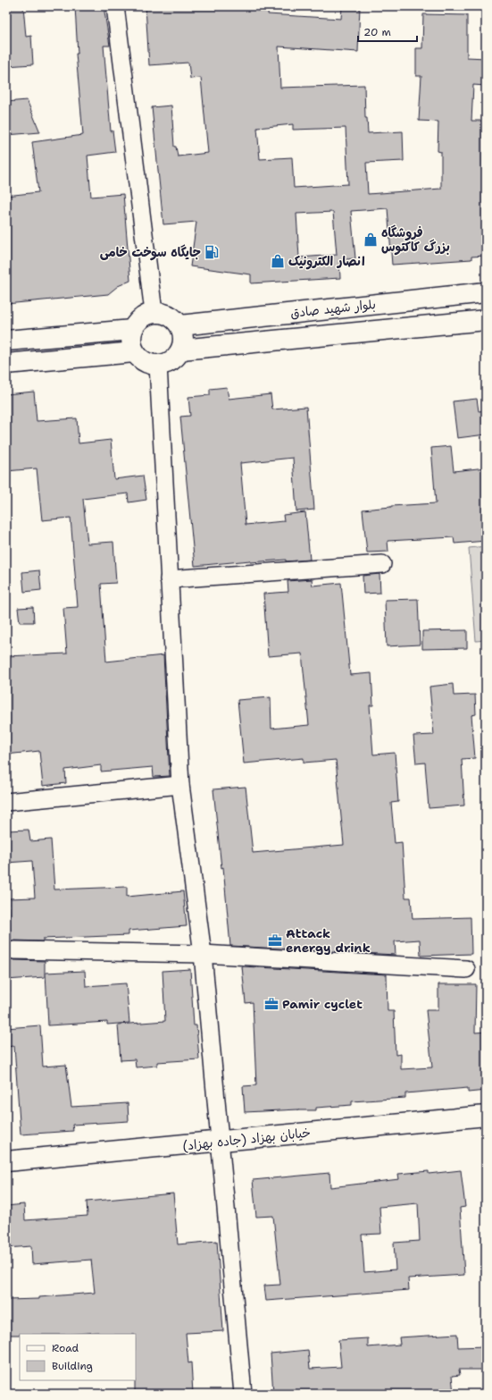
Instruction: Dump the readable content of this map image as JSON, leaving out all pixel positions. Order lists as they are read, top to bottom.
{
  "streets": {
    "main road": ["بلوار شهید صادق", "خیابان بهزاد (جاده بهزاد)"]
  },
  "places": {
    "shop": ["فروشگاه بزرگ کاکتوس", "انصار الکترونیک"],
    "fuel station": ["جایگاه سوخت خامی"],
    "office": ["Attack energy drink", "Pamir cyclet"]
  },
  "legend": ["Road", "Building"],
  "scale_bar": "20 m"
}
